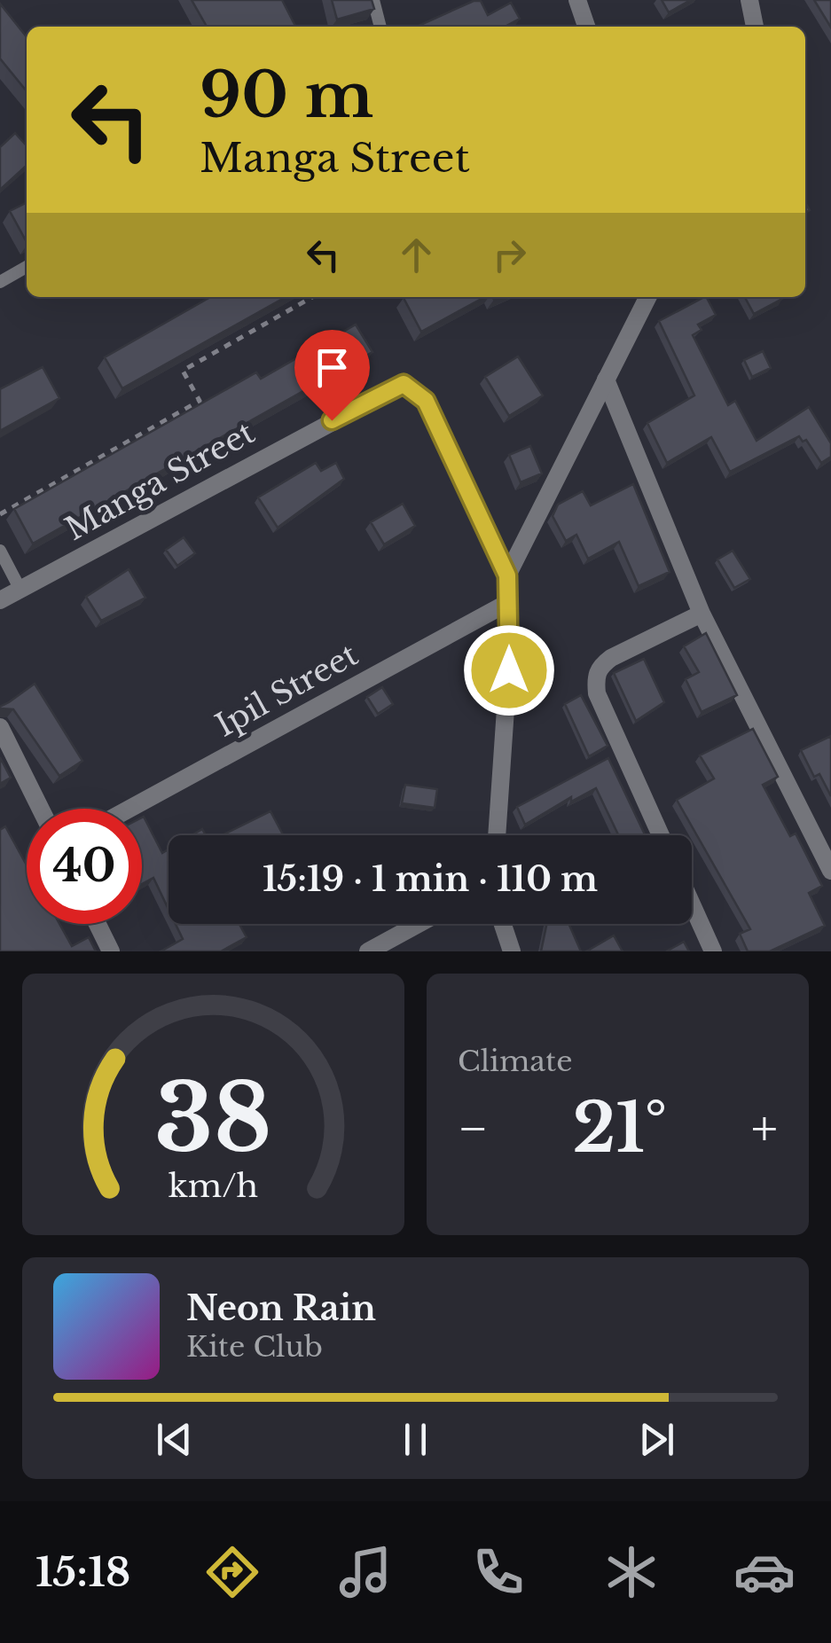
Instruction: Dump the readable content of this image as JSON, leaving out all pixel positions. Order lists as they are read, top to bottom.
{
  "streets": {
    "street": ["Manga Street", "Ipil Street"]
  },
  "page": {
    "turn": ["90 m", "Manga Street"],
    "limit": "40",
    "trip": "15:19 · 1 min · 110 m",
    "tile": "Climate",
    "heat": ["−", "21°", "+"],
    "song": ["Neon Rain", "Kite Club"],
    "tabs": "15:18",
    "gauge": ["38", "km/h"]
  }
}
